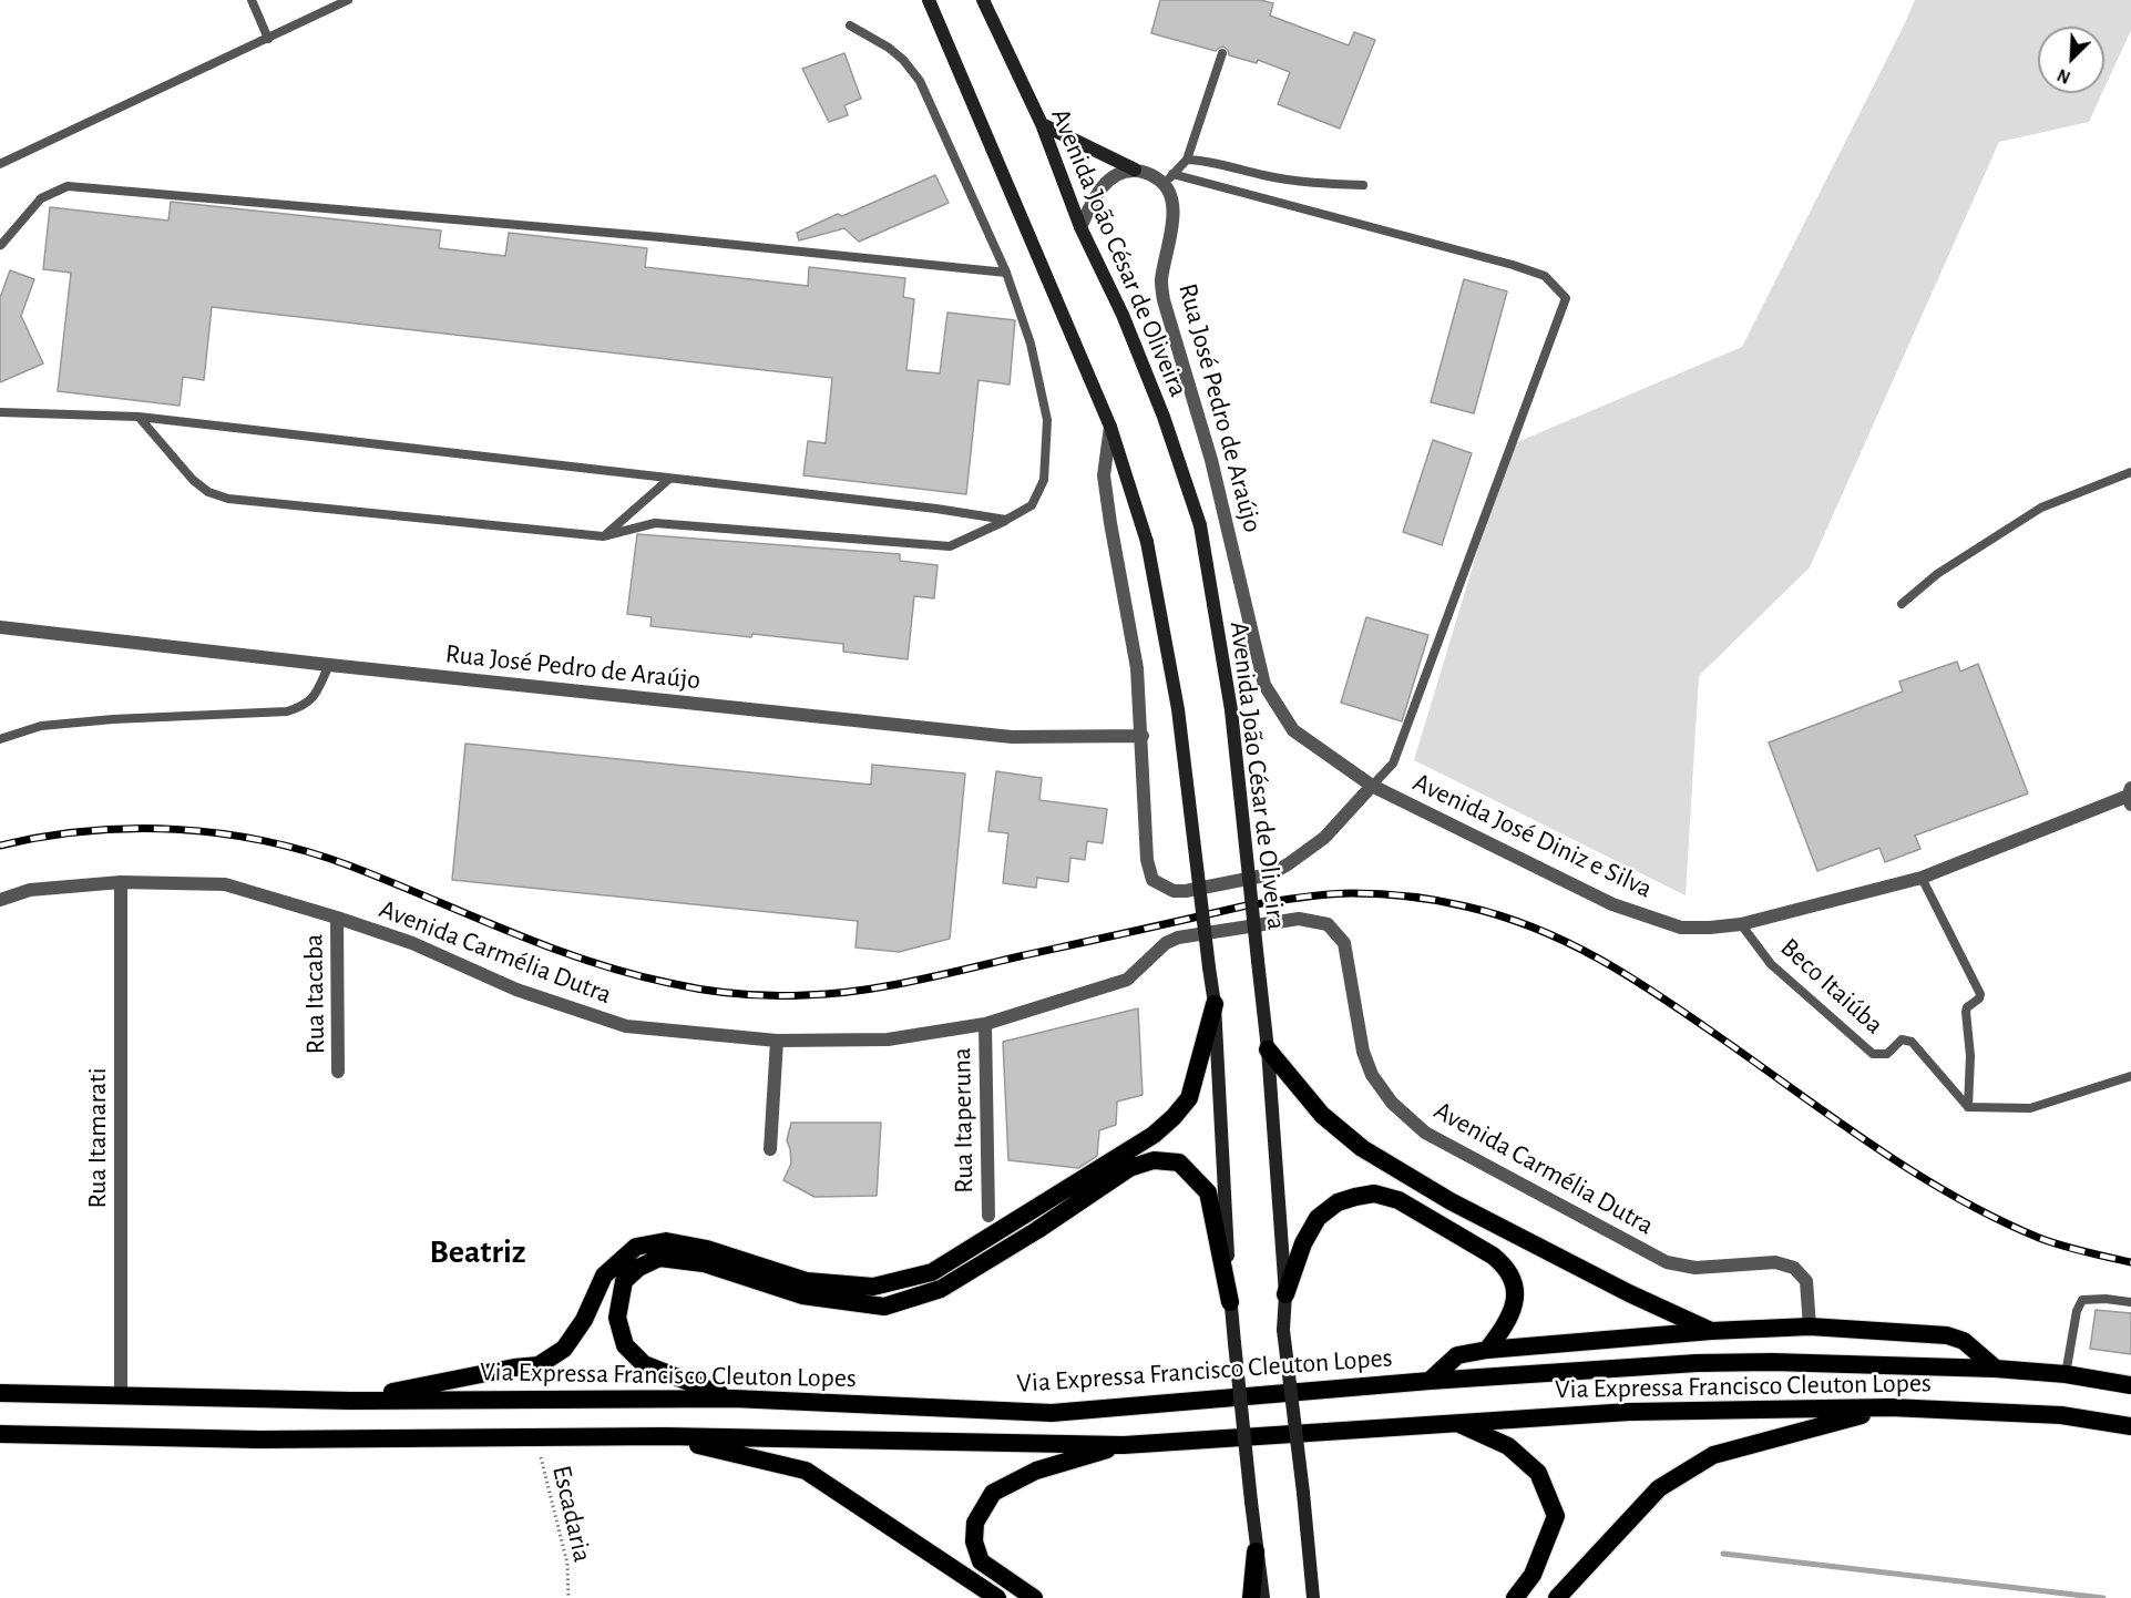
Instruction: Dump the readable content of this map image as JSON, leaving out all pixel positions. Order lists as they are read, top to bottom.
{
  "streets": {
    "highway": ["Via Expressa Francisco Cleuton Lopes"],
    "main road": ["Avenida João César de Oliveira"],
    "street": [
      "Rua José Pedro de Araújo",
      "Avenida José Diniz e Silva",
      "Avenida Carmélia Dutra",
      "Rua Itacaba",
      "Rua Itaperuna",
      "Rua Itamarati"
    ],
    "lane": ["Beco Itaiúba"],
    "path": ["Escadaria"]
  },
  "crossings": [
    ["Rua José Pedro de Araújo", "Avenida José Diniz e Silva"],
    ["Avenida José Diniz e Silva", "Beco Itaiúba"],
    ["Avenida Carmélia Dutra", "Rua Itacaba"],
    ["Avenida Carmélia Dutra", "Rua Itaperuna"],
    ["Avenida Carmélia Dutra", "Rua Itamarati"],
    ["Rua Itamarati", "Via Expressa Francisco Cleuton Lopes"],
    ["Via Expressa Francisco Cleuton Lopes", "Escadaria"]
  ],
  "districts": ["Beatriz"],
  "north": "bottom left"
}
